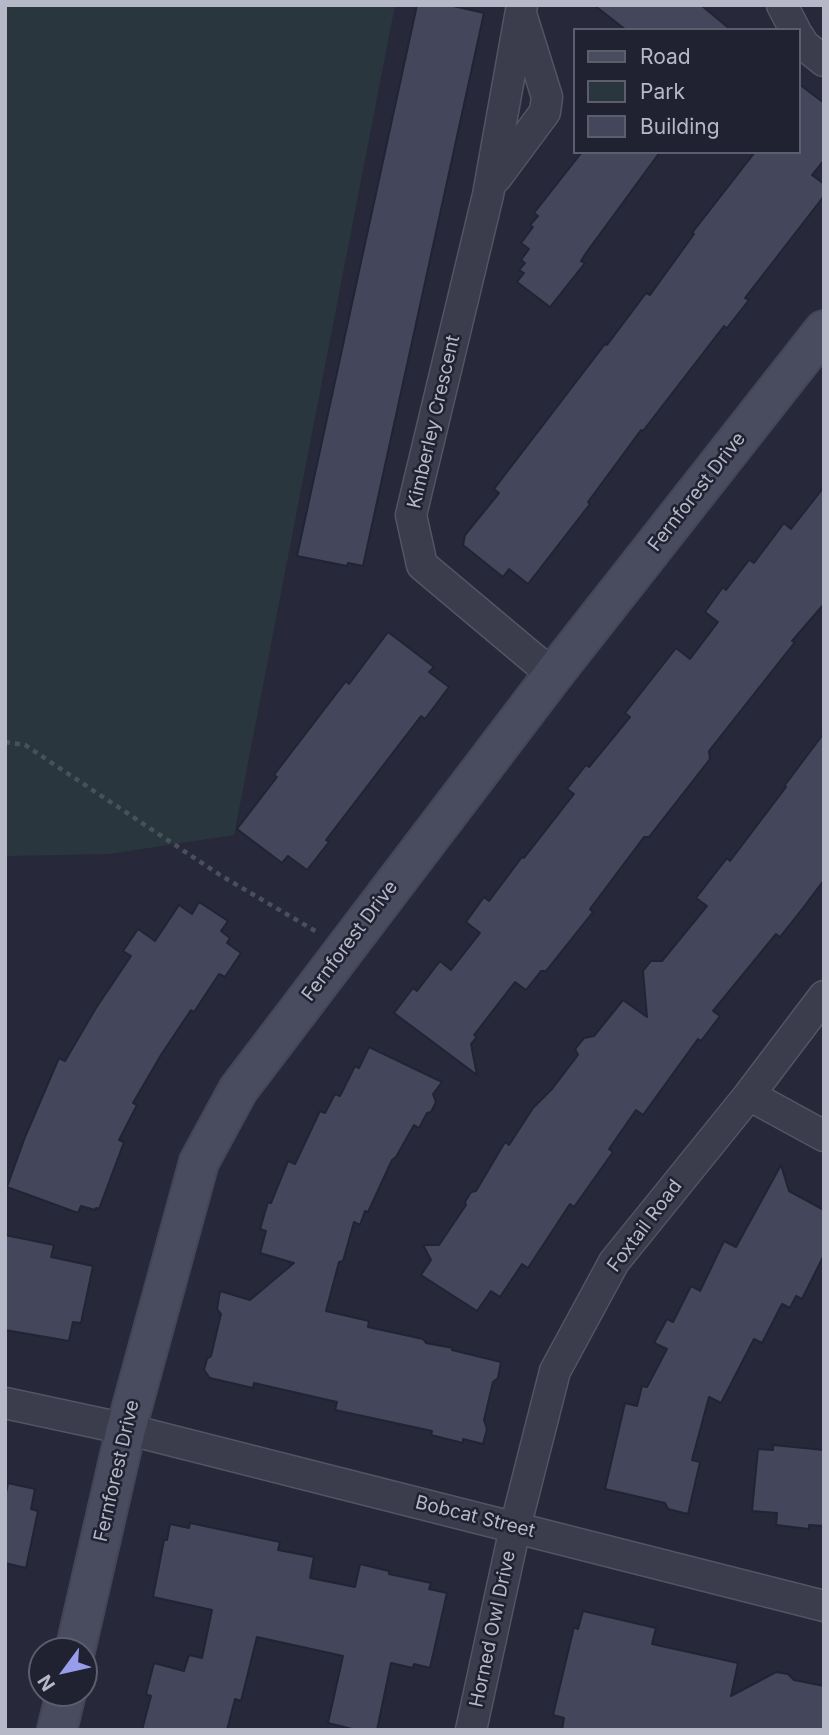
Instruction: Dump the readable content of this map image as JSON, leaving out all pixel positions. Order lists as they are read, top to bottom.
{
  "streets": {
    "street": [
      "Kimberley Crescent",
      "Fernforest Drive",
      "Foxtail Road",
      "Bobcat Street",
      "Horned Owl Drive"
    ]
  },
  "crossings": [
    ["Kimberley Crescent", "Fernforest Drive"],
    ["Fernforest Drive", "Bobcat Street"],
    ["Foxtail Road", "Bobcat Street"],
    ["Foxtail Road", "Horned Owl Drive"],
    ["Bobcat Street", "Horned Owl Drive"]
  ],
  "legend": ["Road", "Park", "Building"],
  "north": "bottom left"
}
